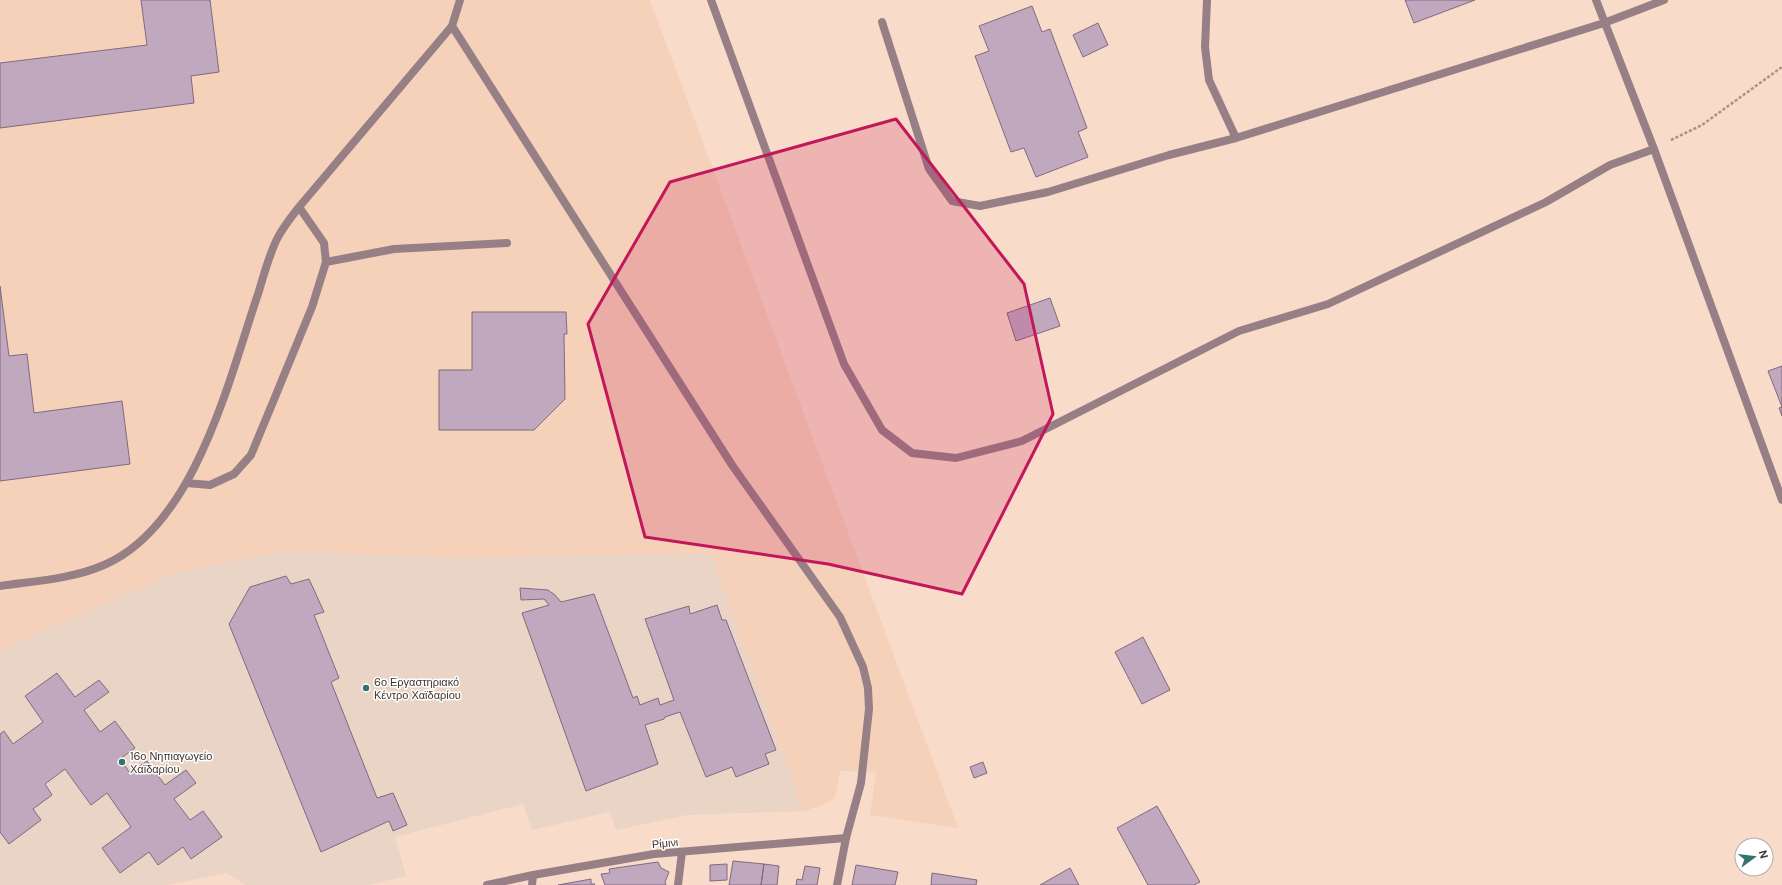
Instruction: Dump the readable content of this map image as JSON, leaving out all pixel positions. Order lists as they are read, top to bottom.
{
  "streets": {
    "street": ["Ρίμινι"]
  },
  "places": ["6ο Εργαστηριακό Κέντρο Χαϊδαρίου", "16ο Νηπιαγωγείο Χαϊδαρίου"],
  "north": "right"
}
